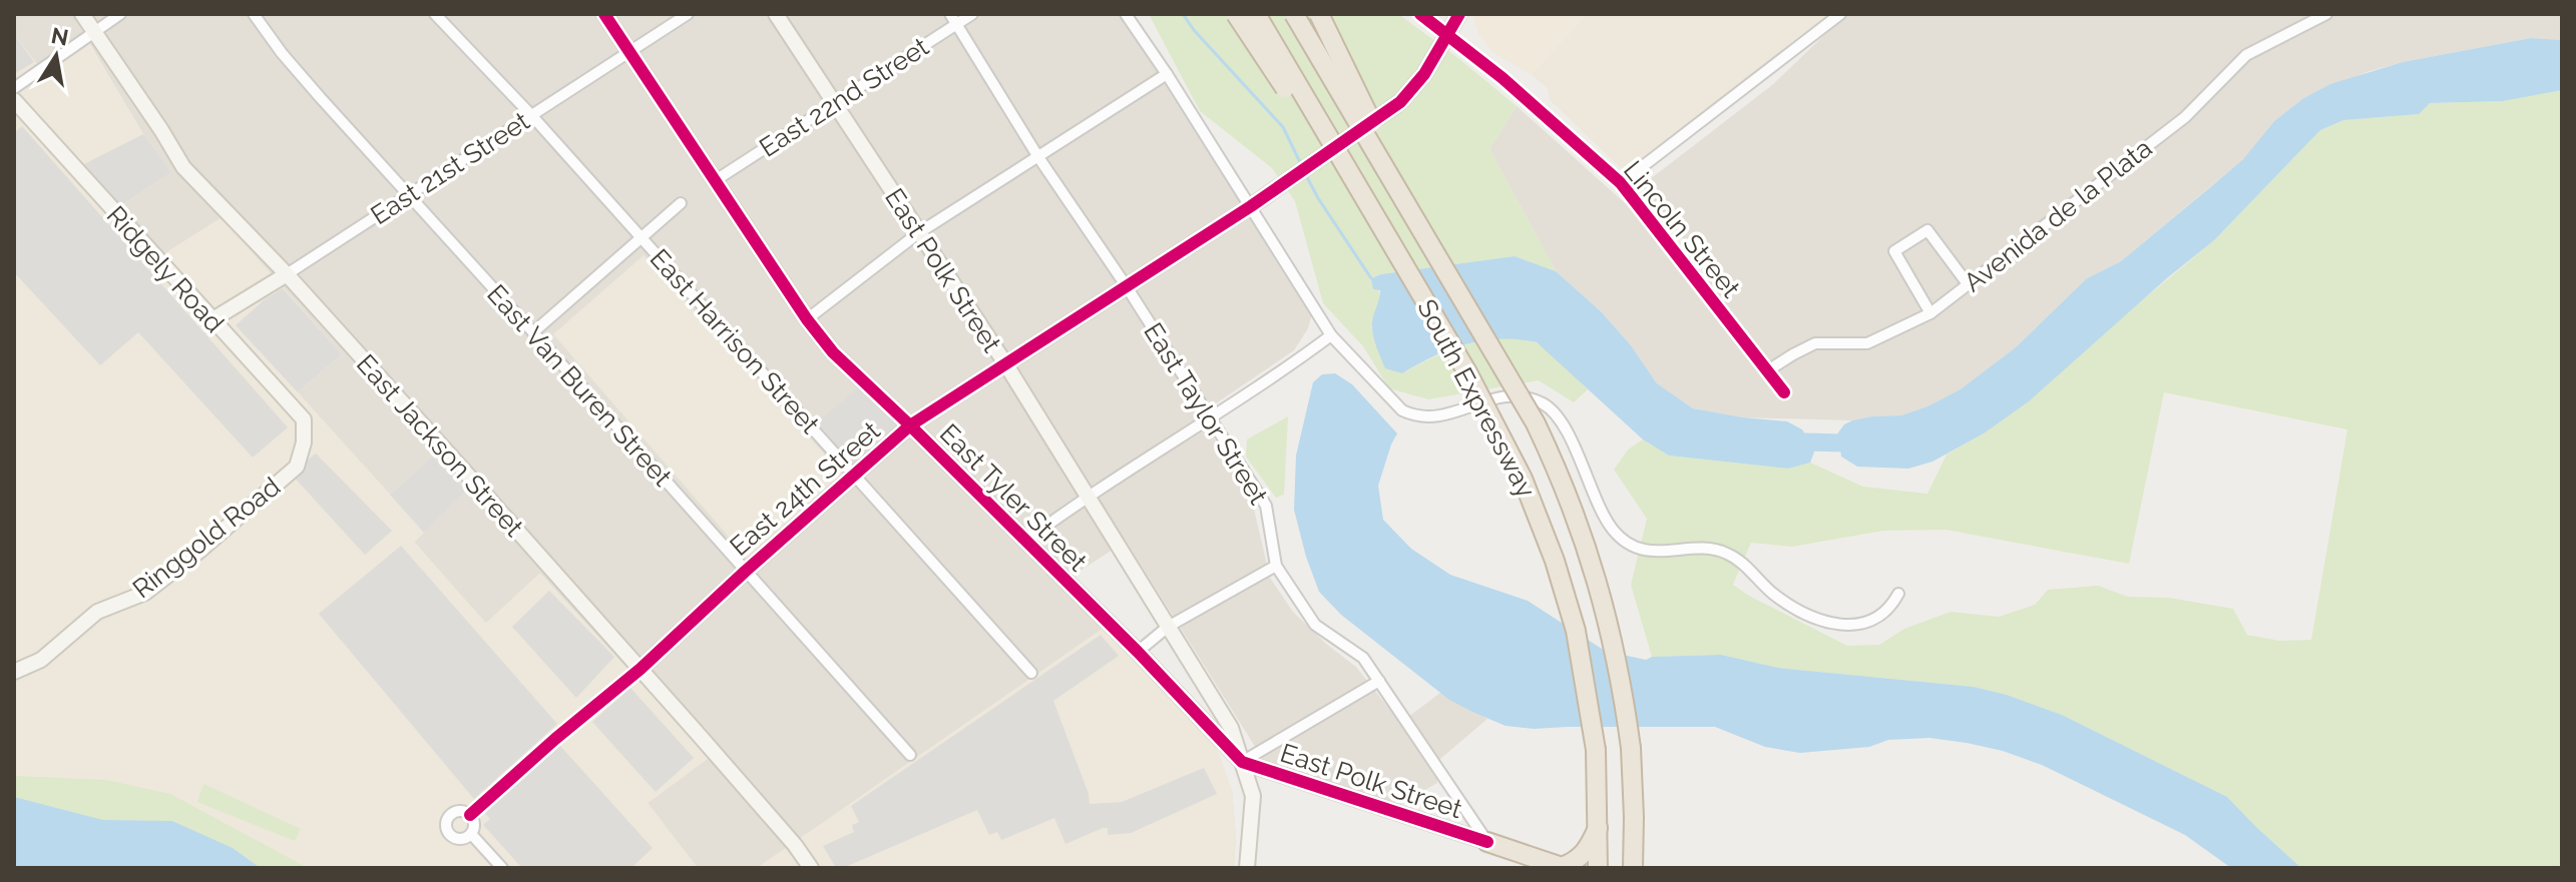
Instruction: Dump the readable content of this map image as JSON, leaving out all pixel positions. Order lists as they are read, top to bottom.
{
  "streets": {
    "highway": ["South Expressway"],
    "street": [
      "East 22nd Street",
      "East 21st Street",
      "Avenida de la Plata",
      "Lincoln Street",
      "Ridgely Road",
      "East Polk Street",
      "East Harrison Street",
      "East Van Buren Street",
      "East Taylor Street",
      "East Jackson Street",
      "East 24th Street",
      "East Tyler Street",
      "Ringgold Road"
    ]
  },
  "crossings": [
    ["East 22nd Street", "East Polk Street"],
    ["East 22nd Street", "East Taylor Street"],
    ["East 22nd Street", "East Tyler Street"],
    ["East 21st Street", "Ridgely Road"],
    ["East 21st Street", "East Harrison Street"],
    ["East 21st Street", "East Van Buren Street"],
    ["East 21st Street", "East Jackson Street"],
    ["East 21st Street", "East Tyler Street"],
    ["Avenida de la Plata", "Lincoln Street"],
    ["Lincoln Street", "East 24th Street"],
    ["Ridgely Road", "Ringgold Road"],
    ["East Polk Street", "East Taylor Street"],
    ["East Polk Street", "East 24th Street"],
    ["East Polk Street", "East Tyler Street"],
    ["East Harrison Street", "East 24th Street"],
    ["East Van Buren Street", "East 24th Street"],
    ["East Taylor Street", "East 24th Street"],
    ["East Jackson Street", "East 24th Street"],
    ["East 24th Street", "East Tyler Street"]
  ],
  "north": "top"
}
